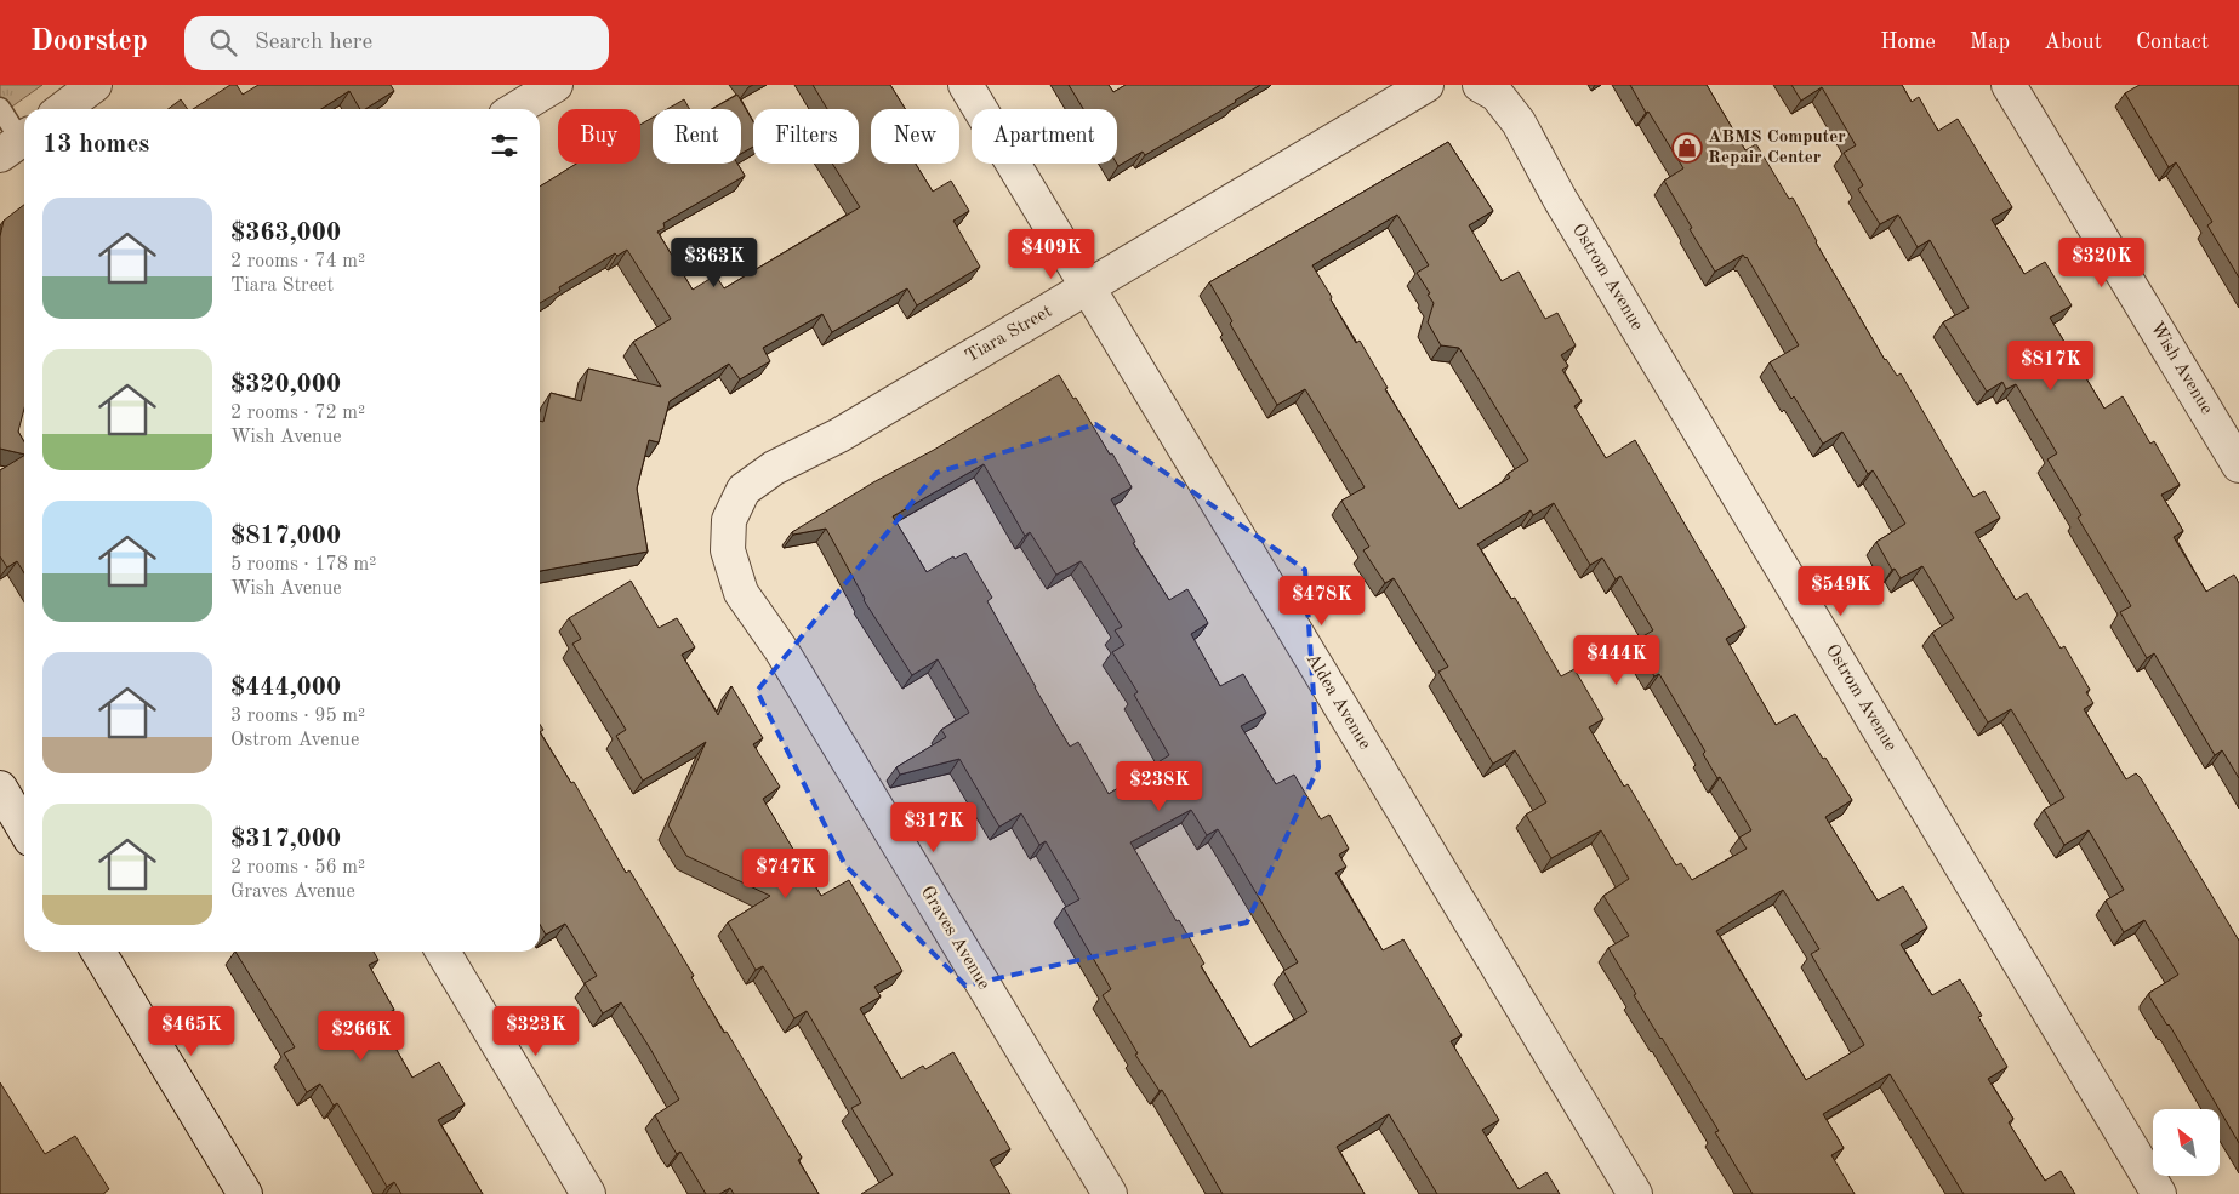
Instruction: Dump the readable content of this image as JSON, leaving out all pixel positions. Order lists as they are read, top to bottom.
{
  "streets": {
    "street": [
      "Ostrom Avenue",
      "Tiara Street",
      "Wish Avenue",
      "Aldea Avenue",
      "Graves Avenue"
    ]
  },
  "crossings": [
    ["Tiara Street", "Aldea Avenue"],
    ["Tiara Street", "Graves Avenue"]
  ],
  "places": {
    "shop": ["ABMS Computer Repair Center"]
  },
  "north": "top left",
  "page": {
    "header": "Doorstep",
    "search": "Search here",
    "nav": [
      "Home",
      "Map",
      "About",
      "Contact"
    ],
    "chip": [
      "Buy",
      "Rent",
      "Filters",
      "New",
      "Apartment"
    ],
    "heading": "13 homes",
    "list": [
      {
        "name": "$363,000",
        "note": "2 rooms · 74 m² · Tiara Street"
      },
      {
        "name": "$320,000",
        "note": "2 rooms · 72 m² · Wish Avenue"
      },
      {
        "name": "$817,000",
        "note": "5 rooms · 178 m² · Wish Avenue"
      },
      {
        "name": "$444,000",
        "note": "3 rooms · 95 m² · Ostrom Avenue"
      },
      {
        "name": "$317,000",
        "note": "2 rooms · 56 m² · Graves Avenue"
      }
    ],
    "price": [
      "$409K",
      "$363K",
      "$320K",
      "$817K",
      "$549K",
      "$478K",
      "$444K",
      "$238K",
      "$317K",
      "$747K",
      "$465K",
      "$323K",
      "$266K"
    ]
  }
}
